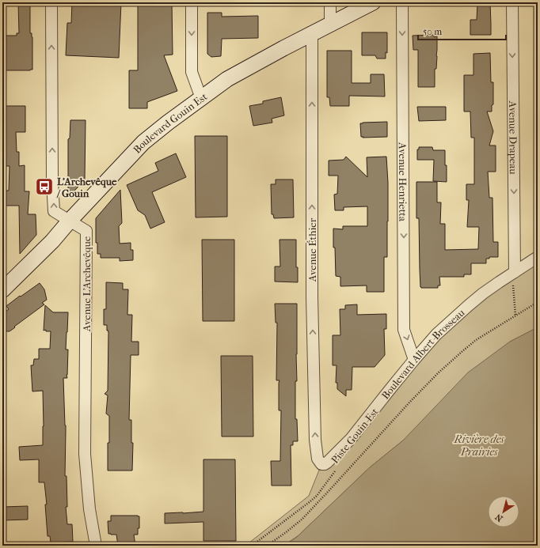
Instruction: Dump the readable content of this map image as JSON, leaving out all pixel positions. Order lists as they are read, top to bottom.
{
  "streets": {
    "street": [
      "Boulevard Gouin Est",
      "Avenue Drapeau",
      "Avenue Henrietta",
      "Avenue Éthier",
      "Avenue L'Archevêque",
      "Boulevard Albert-Brosseau"
    ],
    "path": ["Piste Gouin-Est"]
  },
  "crossings": [
    ["Boulevard Gouin Est", "Avenue Éthier"],
    ["Boulevard Gouin Est", "Avenue L'Archevêque"],
    ["Avenue Drapeau", "Boulevard Albert-Brosseau"],
    ["Avenue Henrietta", "Boulevard Albert-Brosseau"],
    ["Avenue Éthier", "Boulevard Albert-Brosseau"]
  ],
  "one_way": [
    "Avenue Drapeau",
    "Avenue Henrietta",
    "Avenue Éthier",
    "Avenue L'Archevêque"
  ],
  "water": ["Rivière des Prairies"],
  "places": {
    "bus stop": ["L'Archevêque / Gouin"]
  },
  "scale_bar": "50 m",
  "north": "bottom left"
}
